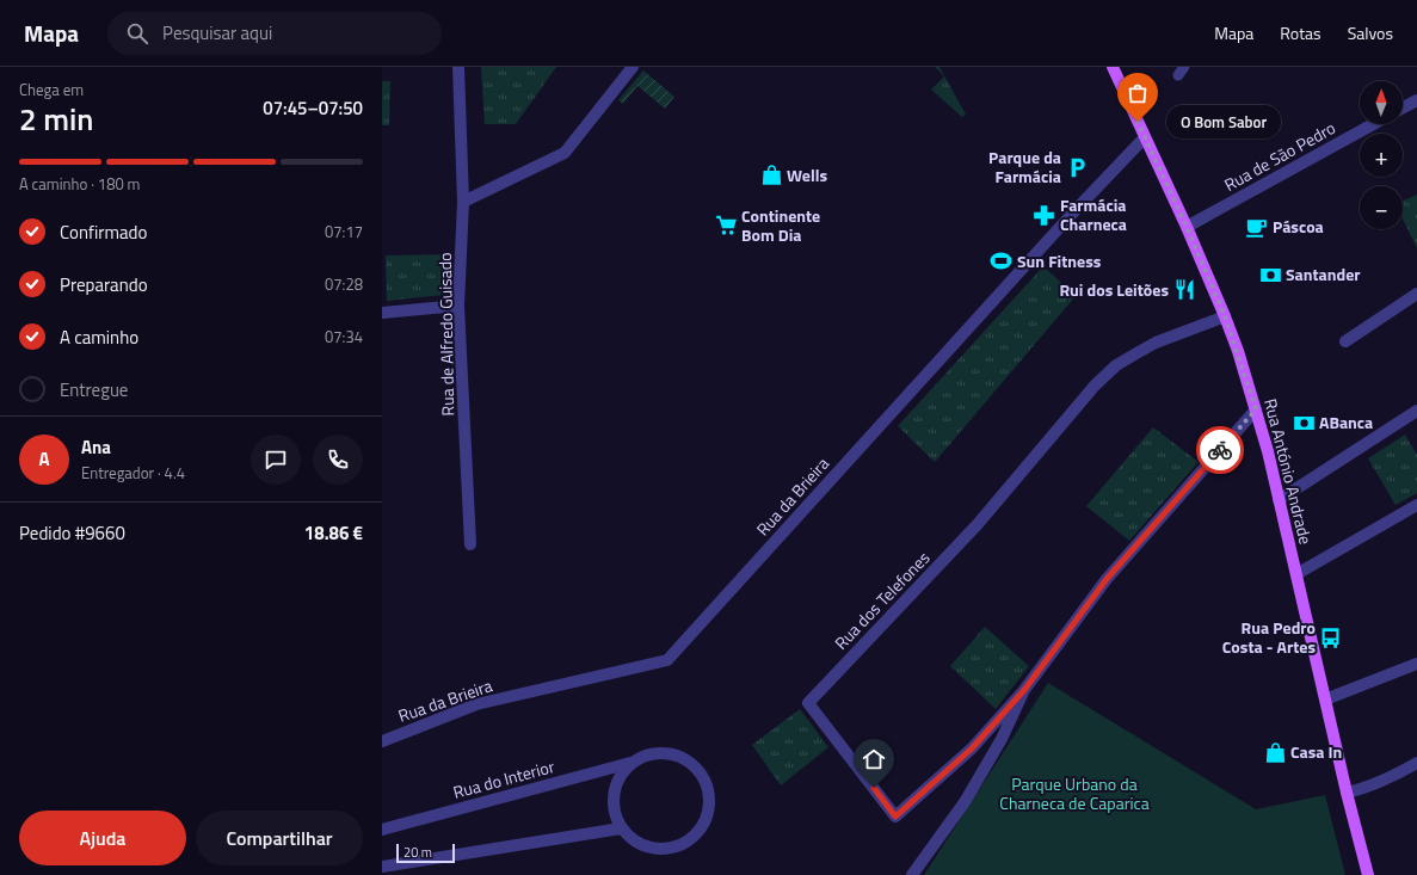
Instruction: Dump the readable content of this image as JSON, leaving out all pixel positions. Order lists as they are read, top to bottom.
{
  "streets": {
    "main road": ["Rua António Andrade"],
    "street": [
      "Rua de São Pedro",
      "Rua de Alfredo Guisado",
      "Rua da Brieira",
      "Rua dos Telefones",
      "Rua do Interior"
    ]
  },
  "crossings": [
    ["Rua de São Pedro", "Rua António Andrade"],
    ["Rua António Andrade", "Rua da Brieira"],
    ["Rua António Andrade", "Rua dos Telefones"]
  ],
  "parks": ["Parque Urbano da Charneca de Caparica"],
  "places": {
    "other": ["O Bom Sabor"],
    "parking": ["Parque da Farmácia"],
    "shop": ["Wells", "Casa In"],
    "pharmacy": ["Farmácia Charneca"],
    "supermarket": ["Continente Bom Dia"],
    "cafe": ["Páscoa"],
    "sports": ["Sun Fitness"],
    "bank": ["Santander", "ABanca"],
    "restaurant": ["Rui dos Leitões"],
    "bus stop": ["Rua Pedro Costa - Artes"]
  },
  "scale_bar": "20 m",
  "north": "top",
  "page": {
    "header": "Mapa",
    "search": "Pesquisar aqui",
    "nav": ["Mapa", "Rotas", "Salvos"],
    "heading": ["2 min", "Chega em", "07:45–07:50"],
    "panel": [
      "Ana",
      "Entregador · 4.4",
      "Pedido #9660",
      "18.86 €"
    ],
    "map_buttons": ["+", "−"],
    "bubble": "O Bom Sabor",
    "bar": "A caminho · 180 m",
    "list": [
      ["Confirmado", "07:17"],
      ["Preparando", "07:28"],
      ["A caminho", "07:34"],
      "Entregue"
    ],
    "round": "A",
    "buttons": ["Ajuda", "Compartilhar"],
    "scale": "20 m"
  }
}
